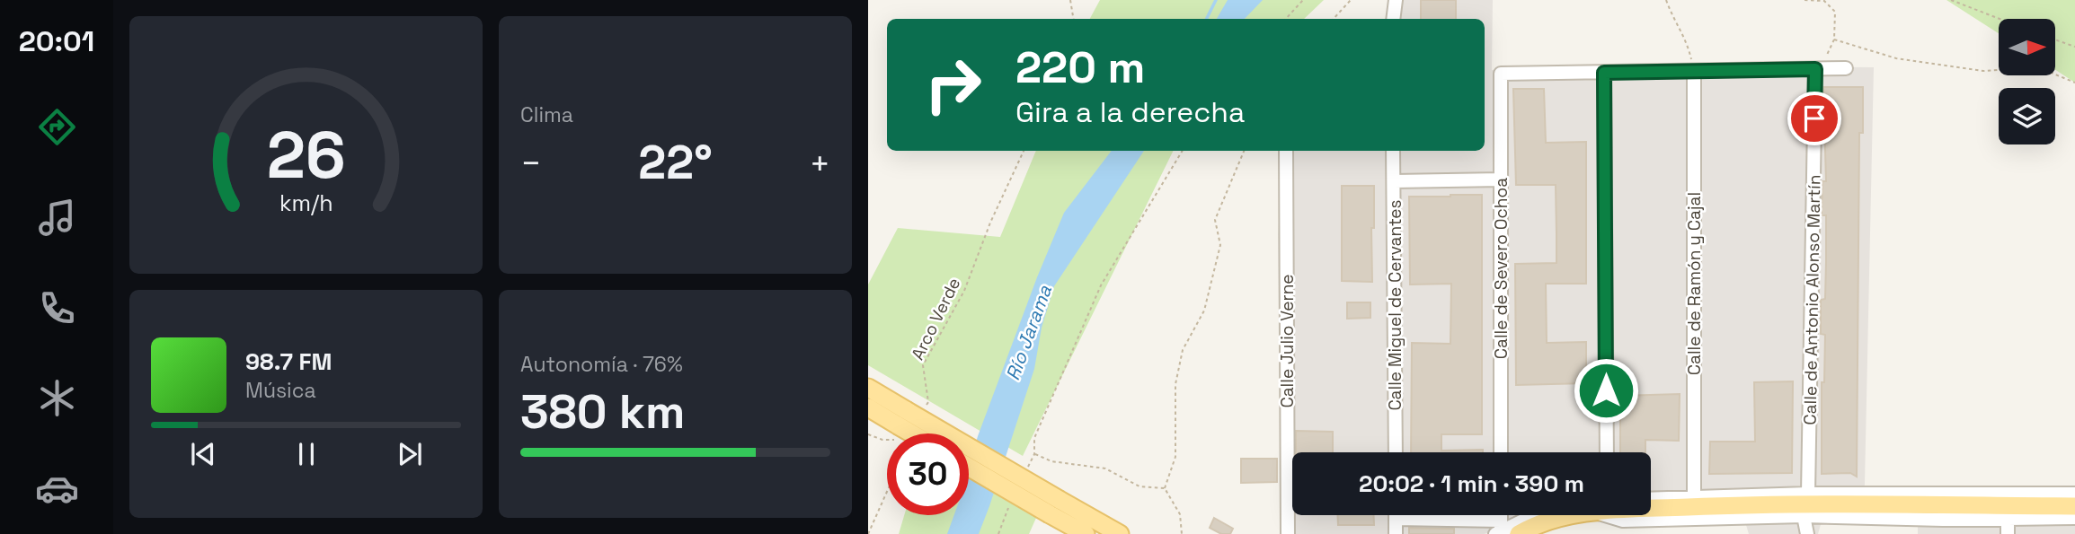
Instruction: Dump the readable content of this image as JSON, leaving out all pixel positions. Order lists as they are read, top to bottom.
{
  "streets": {
    "street": [
      "Calle de Severo Ochoa",
      "Calle de Ramón y Cajal",
      "Calle de Antonio Alonso Martín",
      "Calle Miguel de Cervantes",
      "Calle Julio Verne"
    ],
    "path": ["Arco Verde"]
  },
  "water": ["Río Jarama"],
  "north": "right",
  "page": {
    "tabs": "20:01",
    "tile": [
      "Clima",
      ["Autonomía · 76%", "380 km"]
    ],
    "turn": ["220 m", "Gira a la derecha"],
    "heat": ["−", "22°", "+"],
    "song": ["98.7 FM", "Música"],
    "limit": "30",
    "trip": "20:02 · 1 min · 390 m",
    "gauge": ["26", "km/h"]
  }
}
